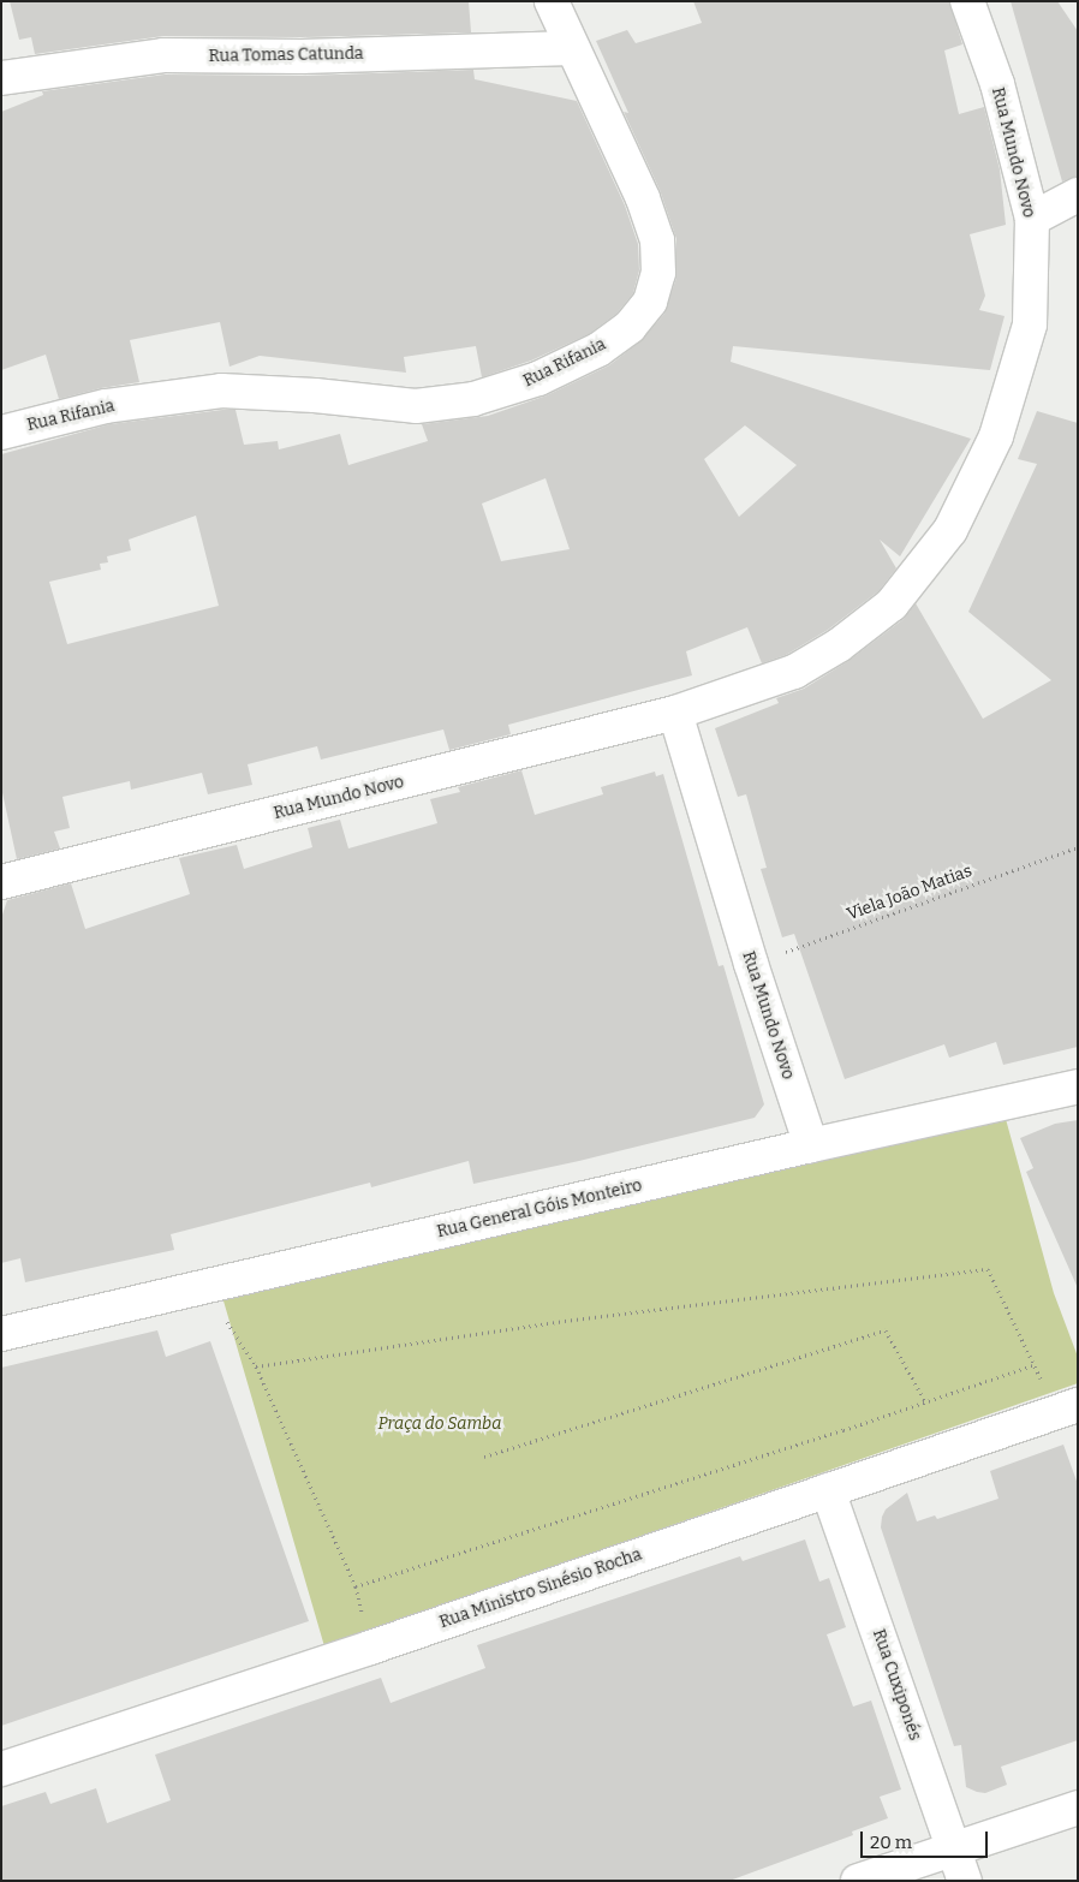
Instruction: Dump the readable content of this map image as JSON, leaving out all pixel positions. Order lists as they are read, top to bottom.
{
  "streets": {
    "street": [
      "Rua Tomas Catunda",
      "Rua Mundo Novo",
      "Rua Rifania",
      "Rua General Góis Monteiro",
      "Rua Ministro Sinésio Rocha",
      "Rua Cuxiponés"
    ],
    "path": ["Viela João Matias"]
  },
  "crossings": [
    ["Rua Tomas Catunda", "Rua Rifania"],
    ["Rua Mundo Novo", "Viela João Matias"],
    ["Rua Mundo Novo", "Rua General Góis Monteiro"],
    ["Rua Ministro Sinésio Rocha", "Rua Cuxiponés"]
  ],
  "parks": ["Praça do Samba"],
  "scale_bar": "20 m"
}
